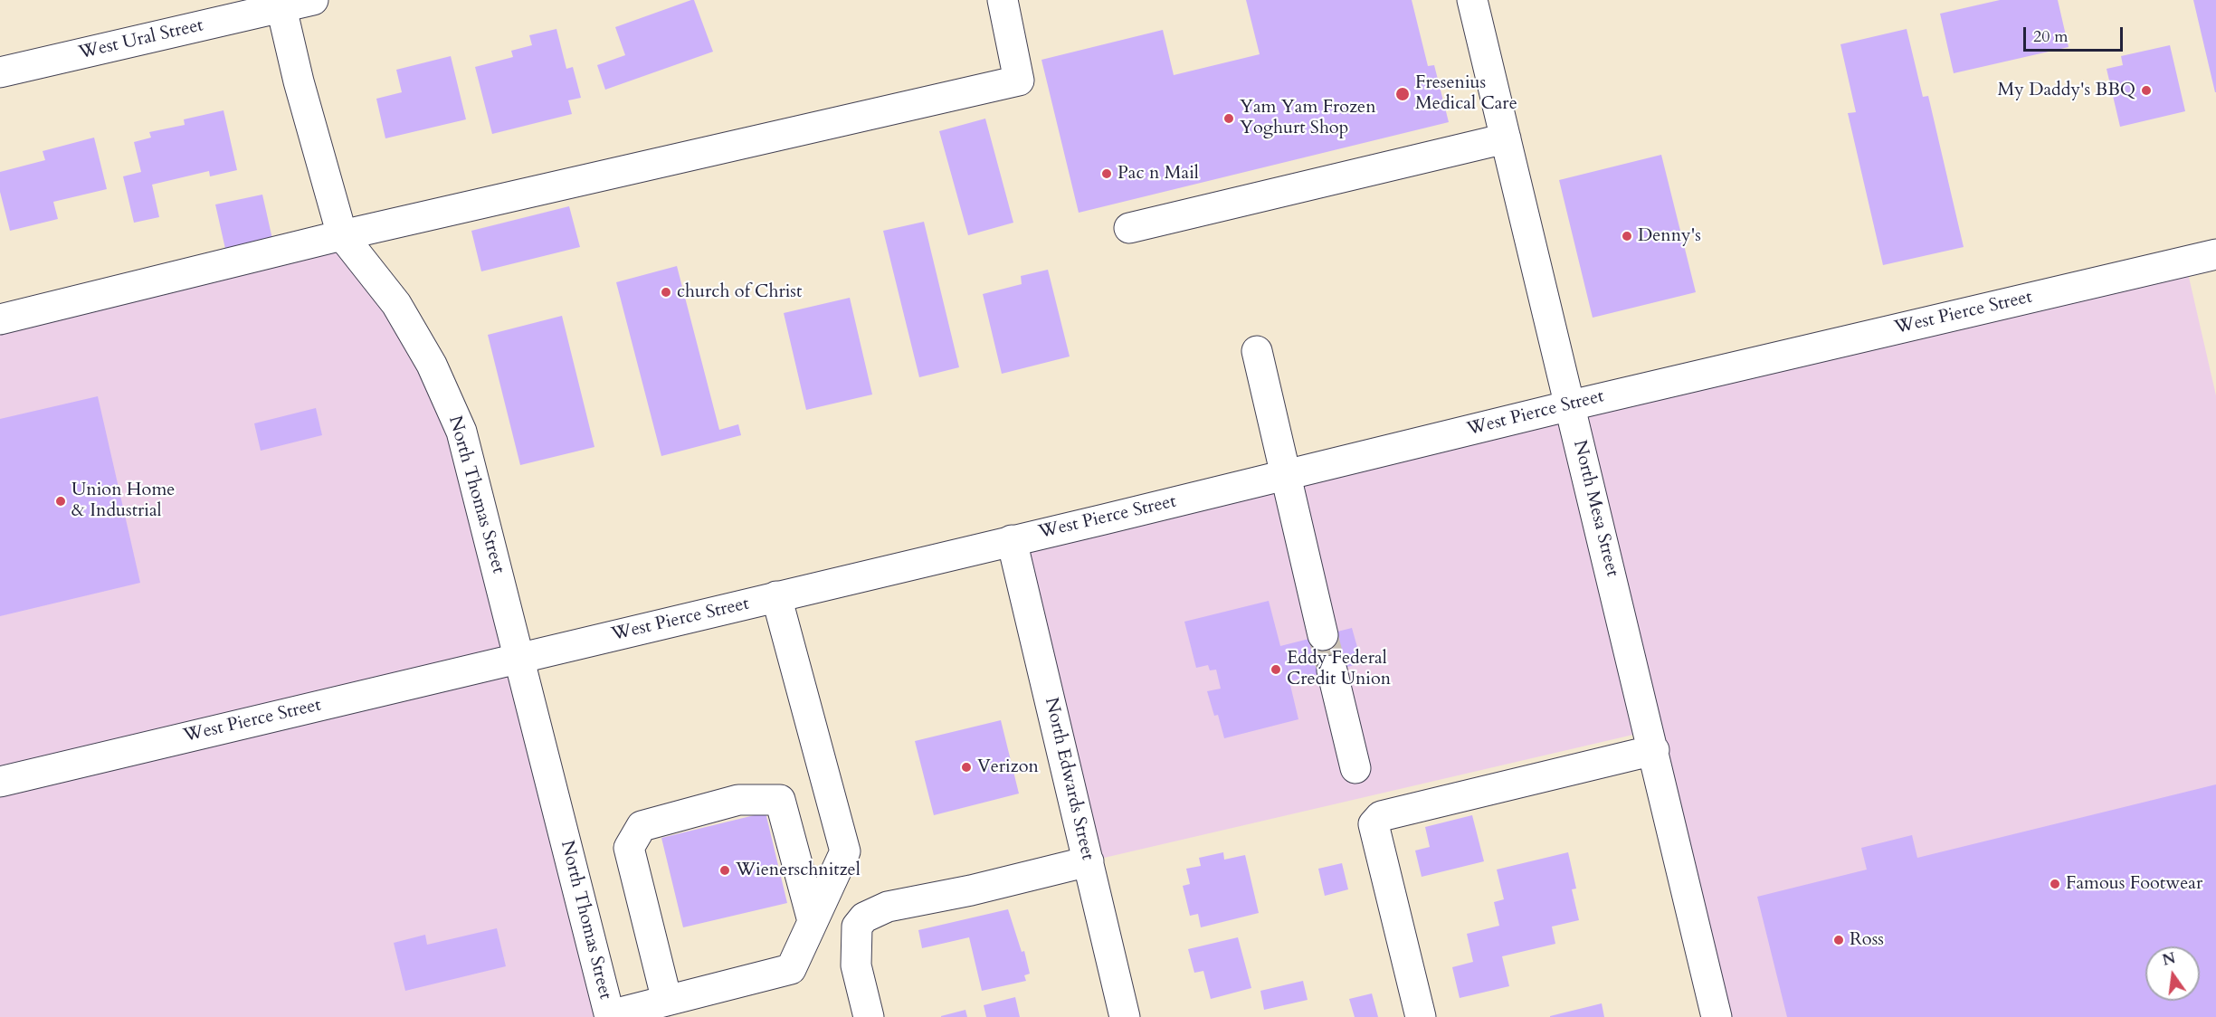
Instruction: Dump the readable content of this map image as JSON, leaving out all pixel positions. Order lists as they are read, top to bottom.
{
  "streets": {
    "main road": [
      "West Ural Street",
      "West Pierce Street",
      "North Thomas Street",
      "North Mesa Street",
      "North Edwards Street"
    ]
  },
  "crossings": [
    ["West Ural Street", "North Thomas Street"],
    ["West Pierce Street", "North Thomas Street"],
    ["West Pierce Street", "North Mesa Street"],
    ["West Pierce Street", "North Edwards Street"]
  ],
  "places": [
    "My Daddy's BBQ",
    "Fresenius Medical Care",
    "Yam Yam Frozen Yoghurt Shop",
    "Pac n Mail",
    "Denny's",
    "church of Christ",
    "Union Home & Industrial",
    "Eddy Federal Credit Union",
    "Verizon",
    "Wienerschnitzel",
    "Famous Footwear",
    "Ross"
  ],
  "scale_bar": "20 m",
  "north": "top"
}
